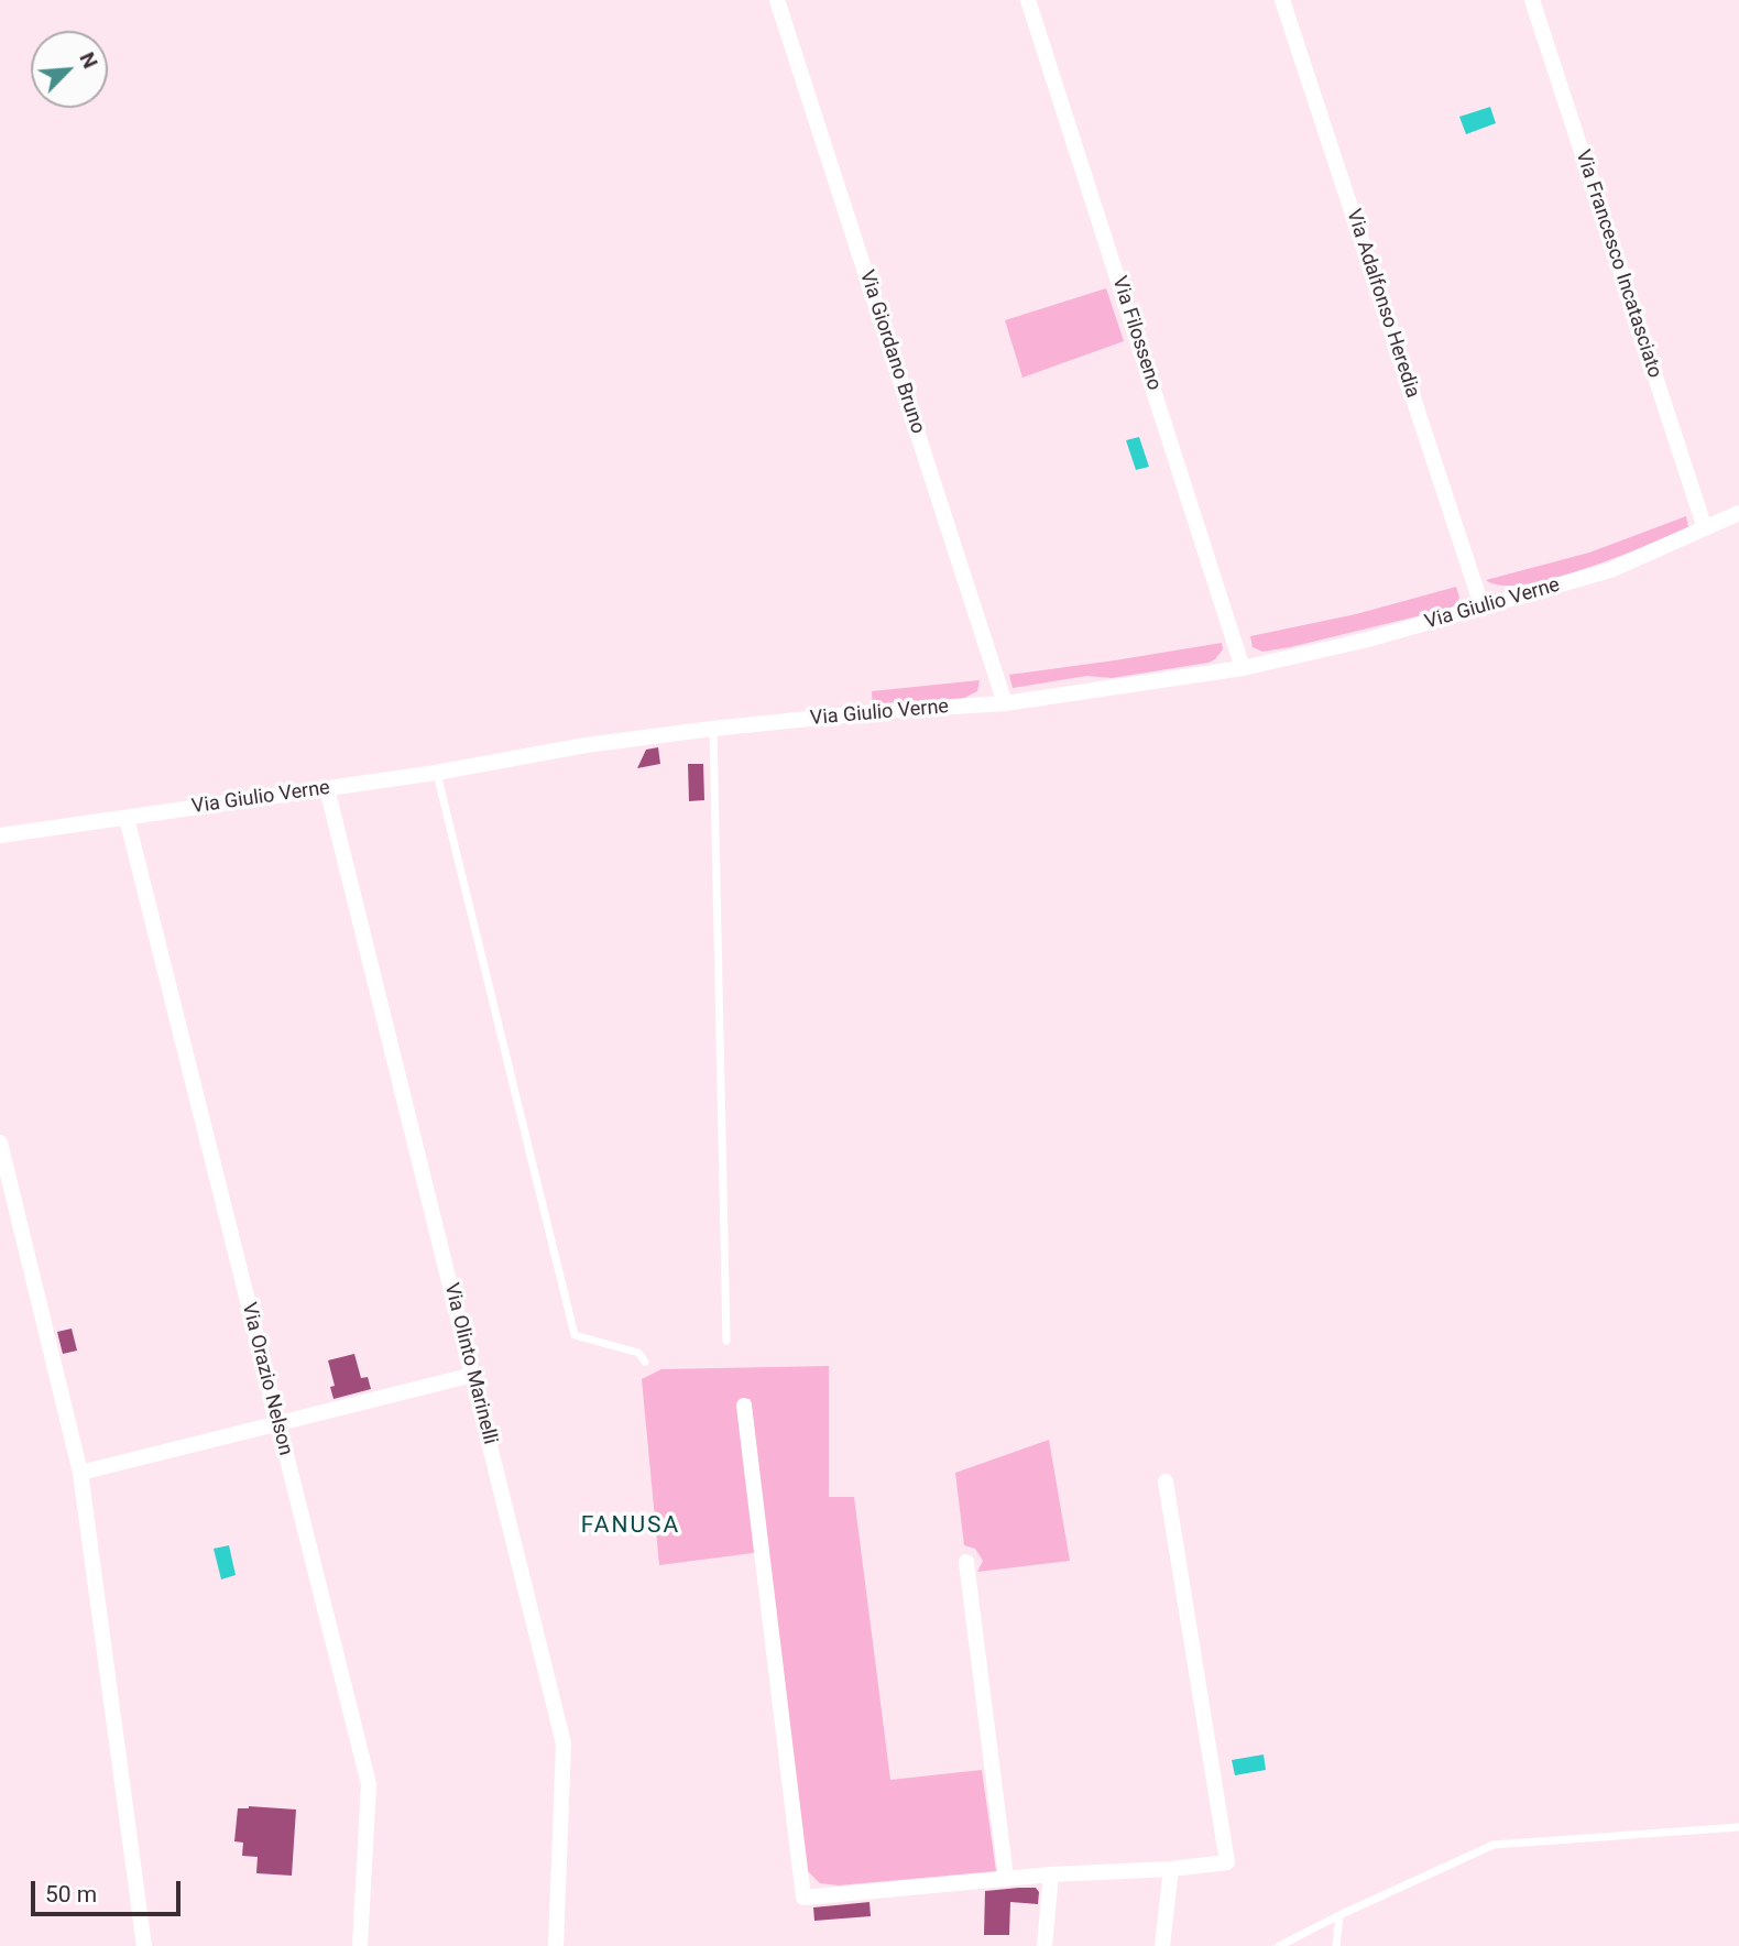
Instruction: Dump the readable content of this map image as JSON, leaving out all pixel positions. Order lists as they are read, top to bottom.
{
  "streets": {
    "street": [
      "Via Francesco Incatasciato",
      "Via Adalfonso Heredia",
      "Via Filosseno",
      "Via Giordano Bruno",
      "Via Giulio Verne",
      "Via Olinto Marinelli",
      "Via Orazio Nelson"
    ]
  },
  "crossings": [
    ["Via Francesco Incatasciato", "Via Giulio Verne"],
    ["Via Adalfonso Heredia", "Via Giulio Verne"],
    ["Via Filosseno", "Via Giulio Verne"],
    ["Via Giordano Bruno", "Via Giulio Verne"],
    ["Via Giulio Verne", "Via Olinto Marinelli"],
    ["Via Giulio Verne", "Via Orazio Nelson"]
  ],
  "districts": ["FANUSA"],
  "scale_bar": "50 m",
  "north": "top right"
}
